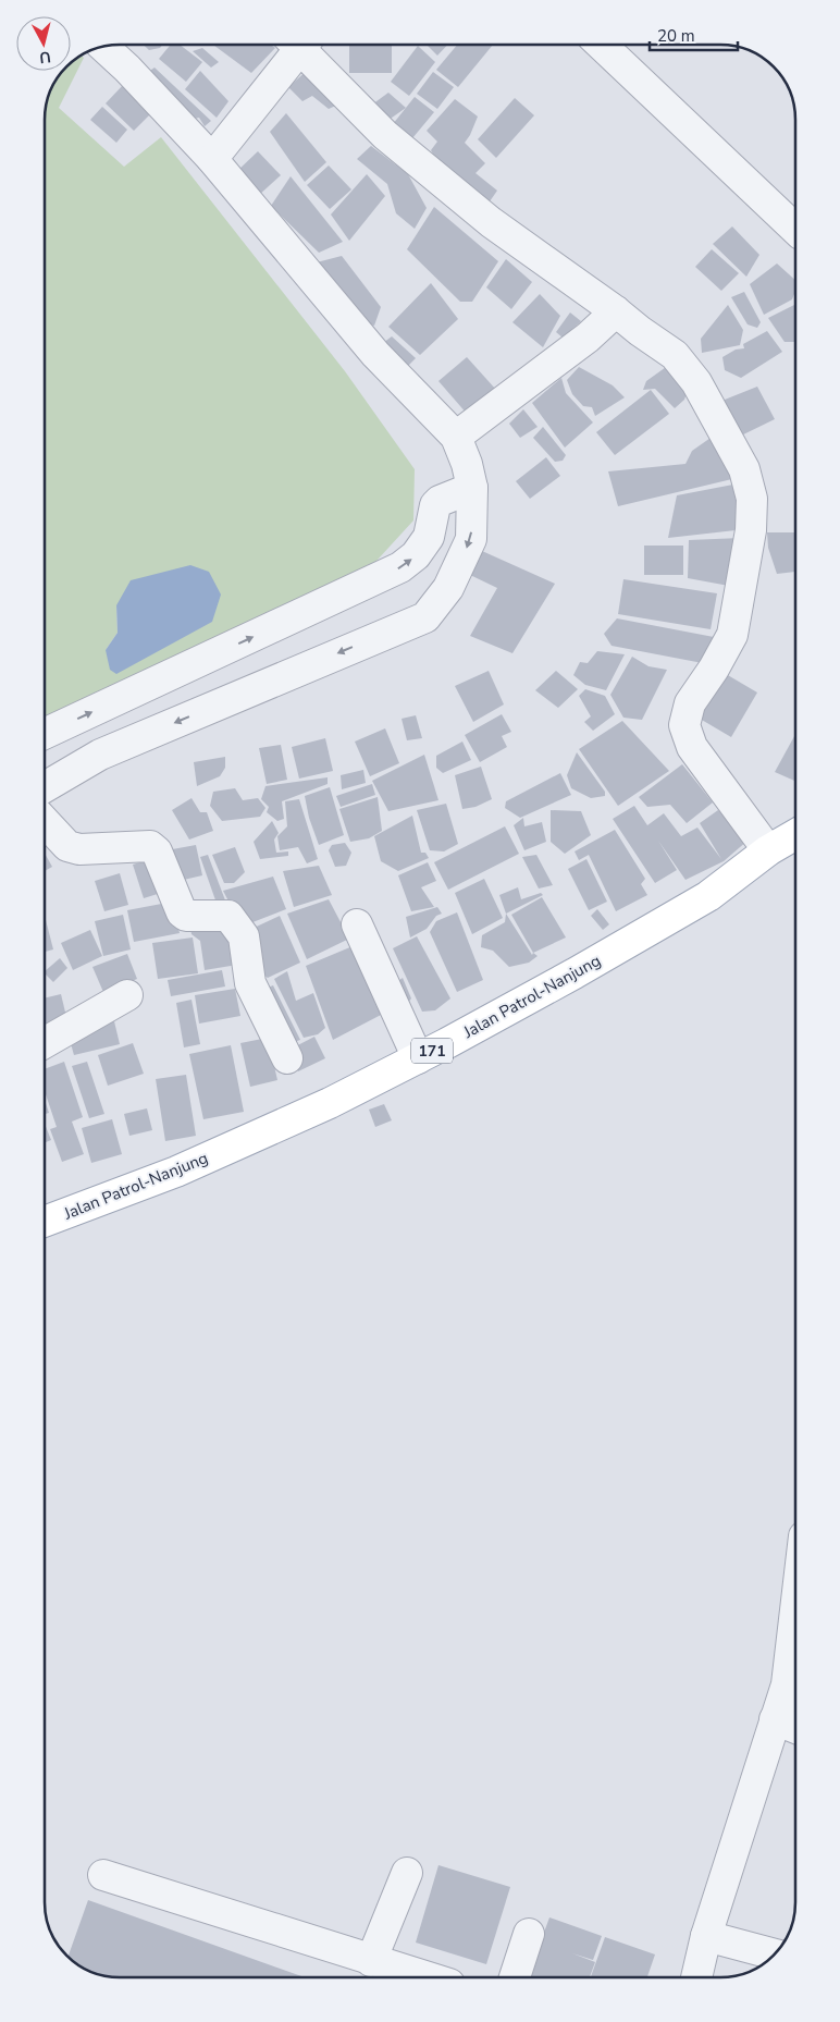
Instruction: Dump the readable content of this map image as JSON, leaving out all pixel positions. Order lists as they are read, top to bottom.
{
  "streets": {
    "main road": ["Jalan Patrol-Nanjung", "171"]
  },
  "scale_bar": "20 m",
  "north": "bottom"
}
